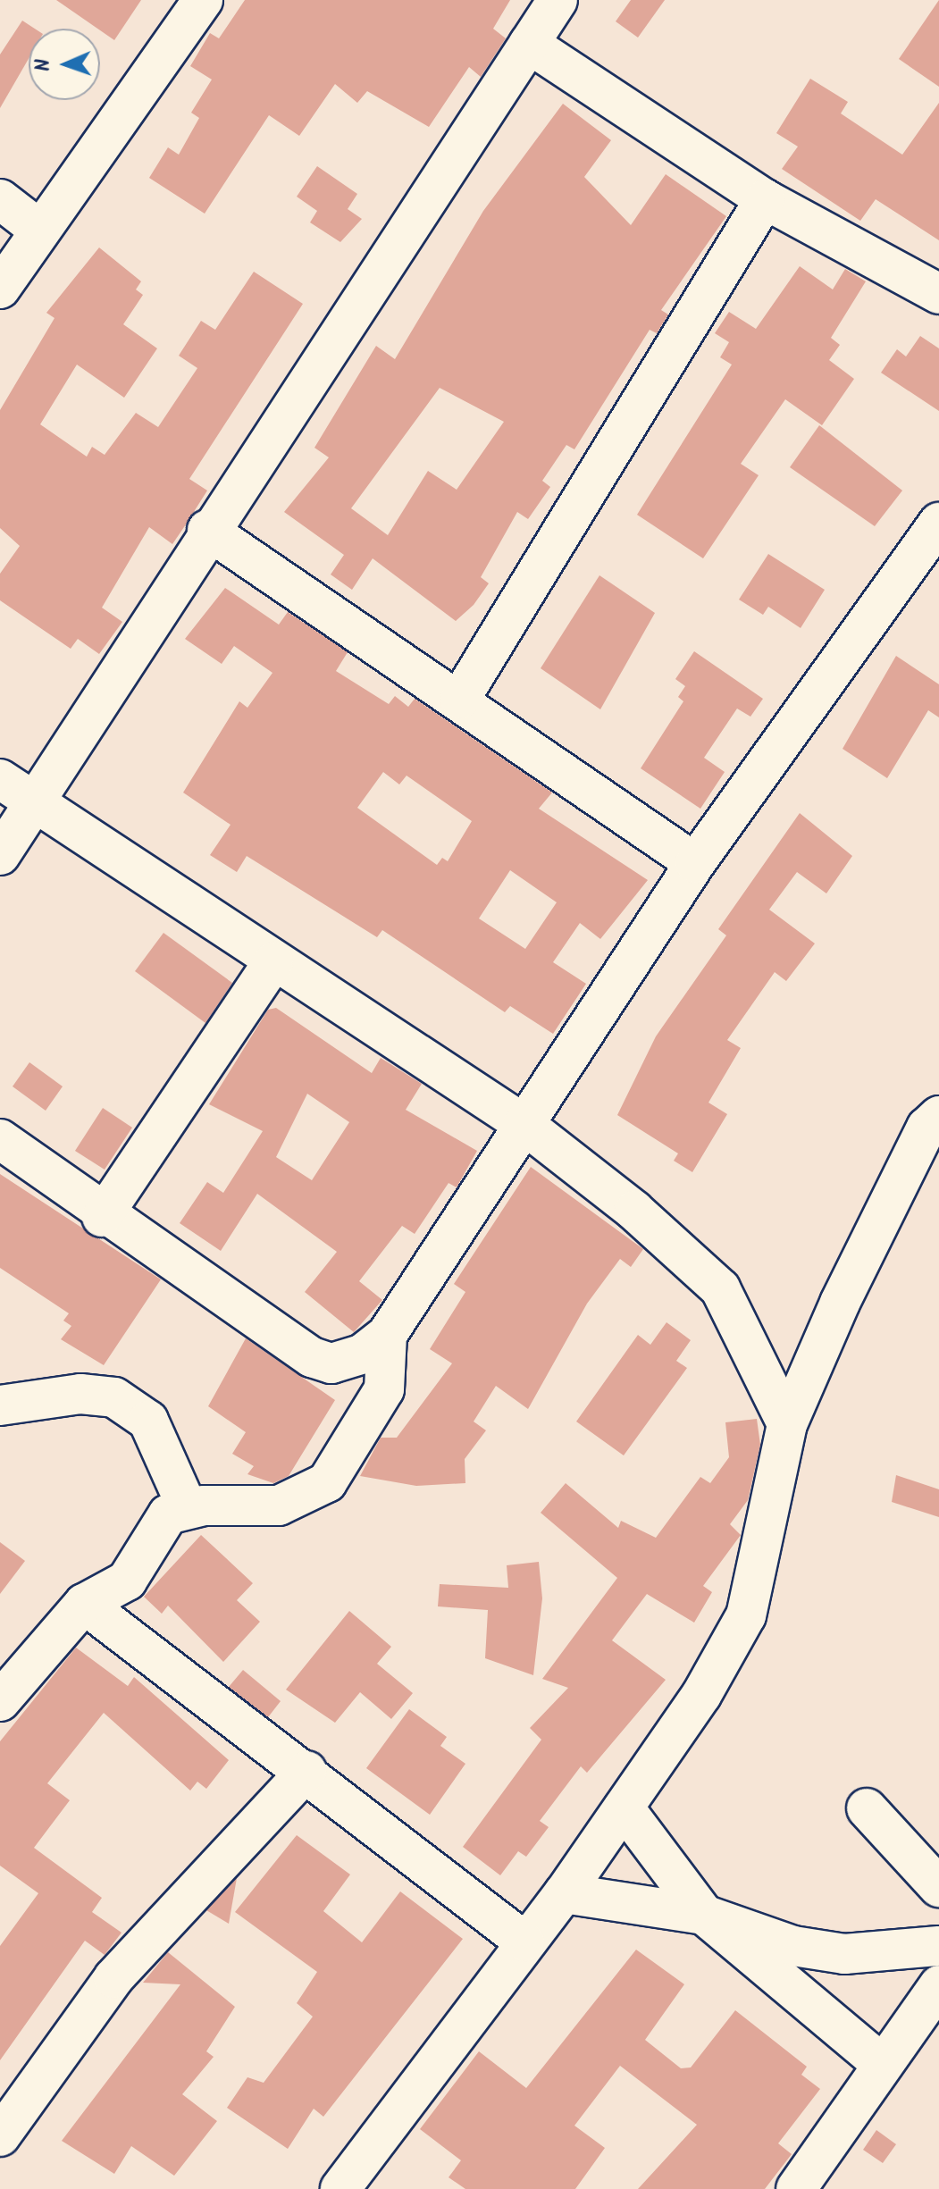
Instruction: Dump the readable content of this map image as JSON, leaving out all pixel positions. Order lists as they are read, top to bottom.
{
  "north": "left"
}
